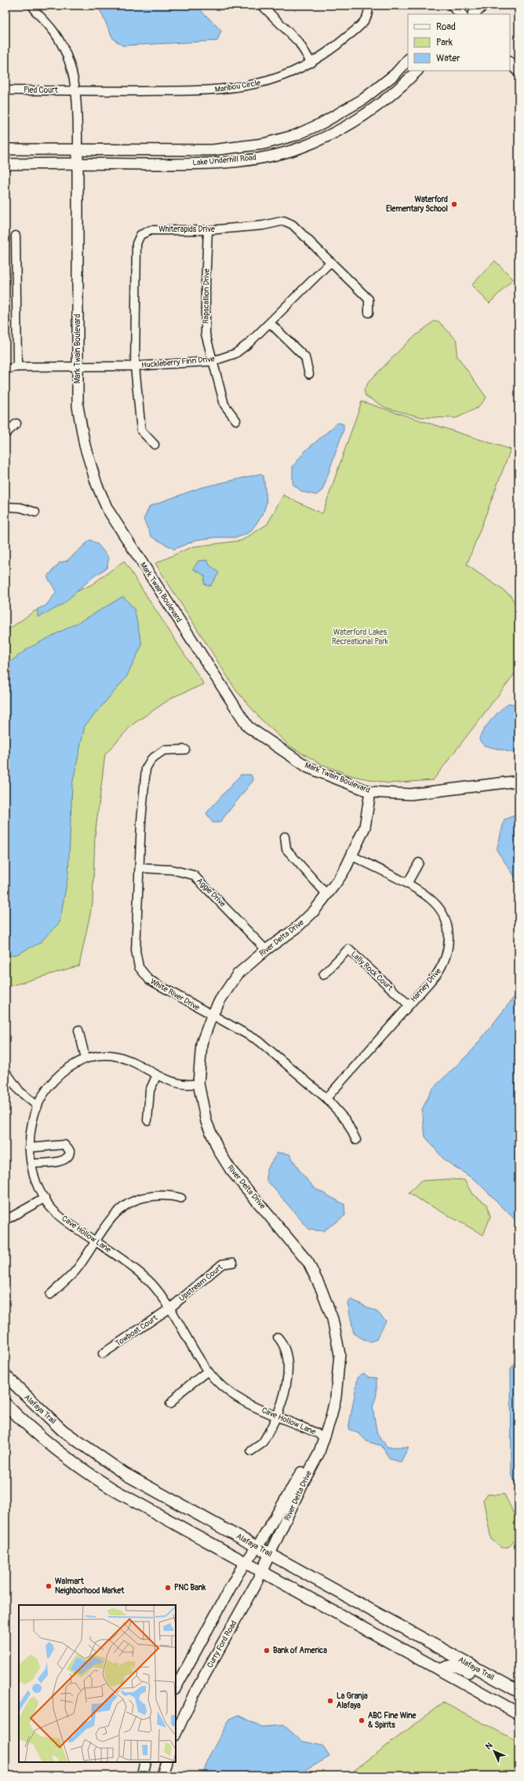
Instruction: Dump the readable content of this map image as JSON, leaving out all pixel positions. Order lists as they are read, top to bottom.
{
  "streets": {
    "main road": ["Alafaya Trail"],
    "street": [
      "Maribou Circle",
      "Pied Court",
      "Lake Underhill Road",
      "Whiterapids Drive",
      "Rapscallion Drive",
      "Mark Twain Boulevard",
      "Huckleberry Finn Drive",
      "Aggie Drive",
      "River Delta Drive",
      "Lally Rock Court",
      "Harney Drive",
      "White River Drive",
      "Cave Hollow Lane",
      "Upstream Court",
      "Towboat Court",
      "Curry Ford Road"
    ]
  },
  "crossings": [
    ["Maribou Circle", "Pied Court"],
    ["Lake Underhill Road", "Mark Twain Boulevard"],
    ["Whiterapids Drive", "Rapscallion Drive"],
    ["Whiterapids Drive", "Huckleberry Finn Drive"],
    ["Rapscallion Drive", "Huckleberry Finn Drive"],
    ["Mark Twain Boulevard", "Huckleberry Finn Drive"],
    ["Mark Twain Boulevard", "River Delta Drive"],
    ["Aggie Drive", "River Delta Drive"],
    ["Aggie Drive", "White River Drive"],
    ["River Delta Drive", "Harney Drive"],
    ["River Delta Drive", "White River Drive"],
    ["River Delta Drive", "Cave Hollow Lane"],
    ["River Delta Drive", "Alafaya Trail"],
    ["River Delta Drive", "Curry Ford Road"],
    ["Lally Rock Court", "Harney Drive"],
    ["Harney Drive", "White River Drive"],
    ["Cave Hollow Lane", "Upstream Court"],
    ["Cave Hollow Lane", "Towboat Court"],
    ["Upstream Court", "Towboat Court"],
    ["Alafaya Trail", "Curry Ford Road"]
  ],
  "parks": ["Waterford Lakes Recreational Park"],
  "places": [
    "Waterford Elementary School",
    "Walmart Neighborhood Market",
    "PNC Bank",
    "Bank of America",
    "La Granja Alafaya",
    "ABC Fine Wine & Spirits"
  ],
  "legend": ["Road", "Park", "Water"],
  "north": "top left"
}
